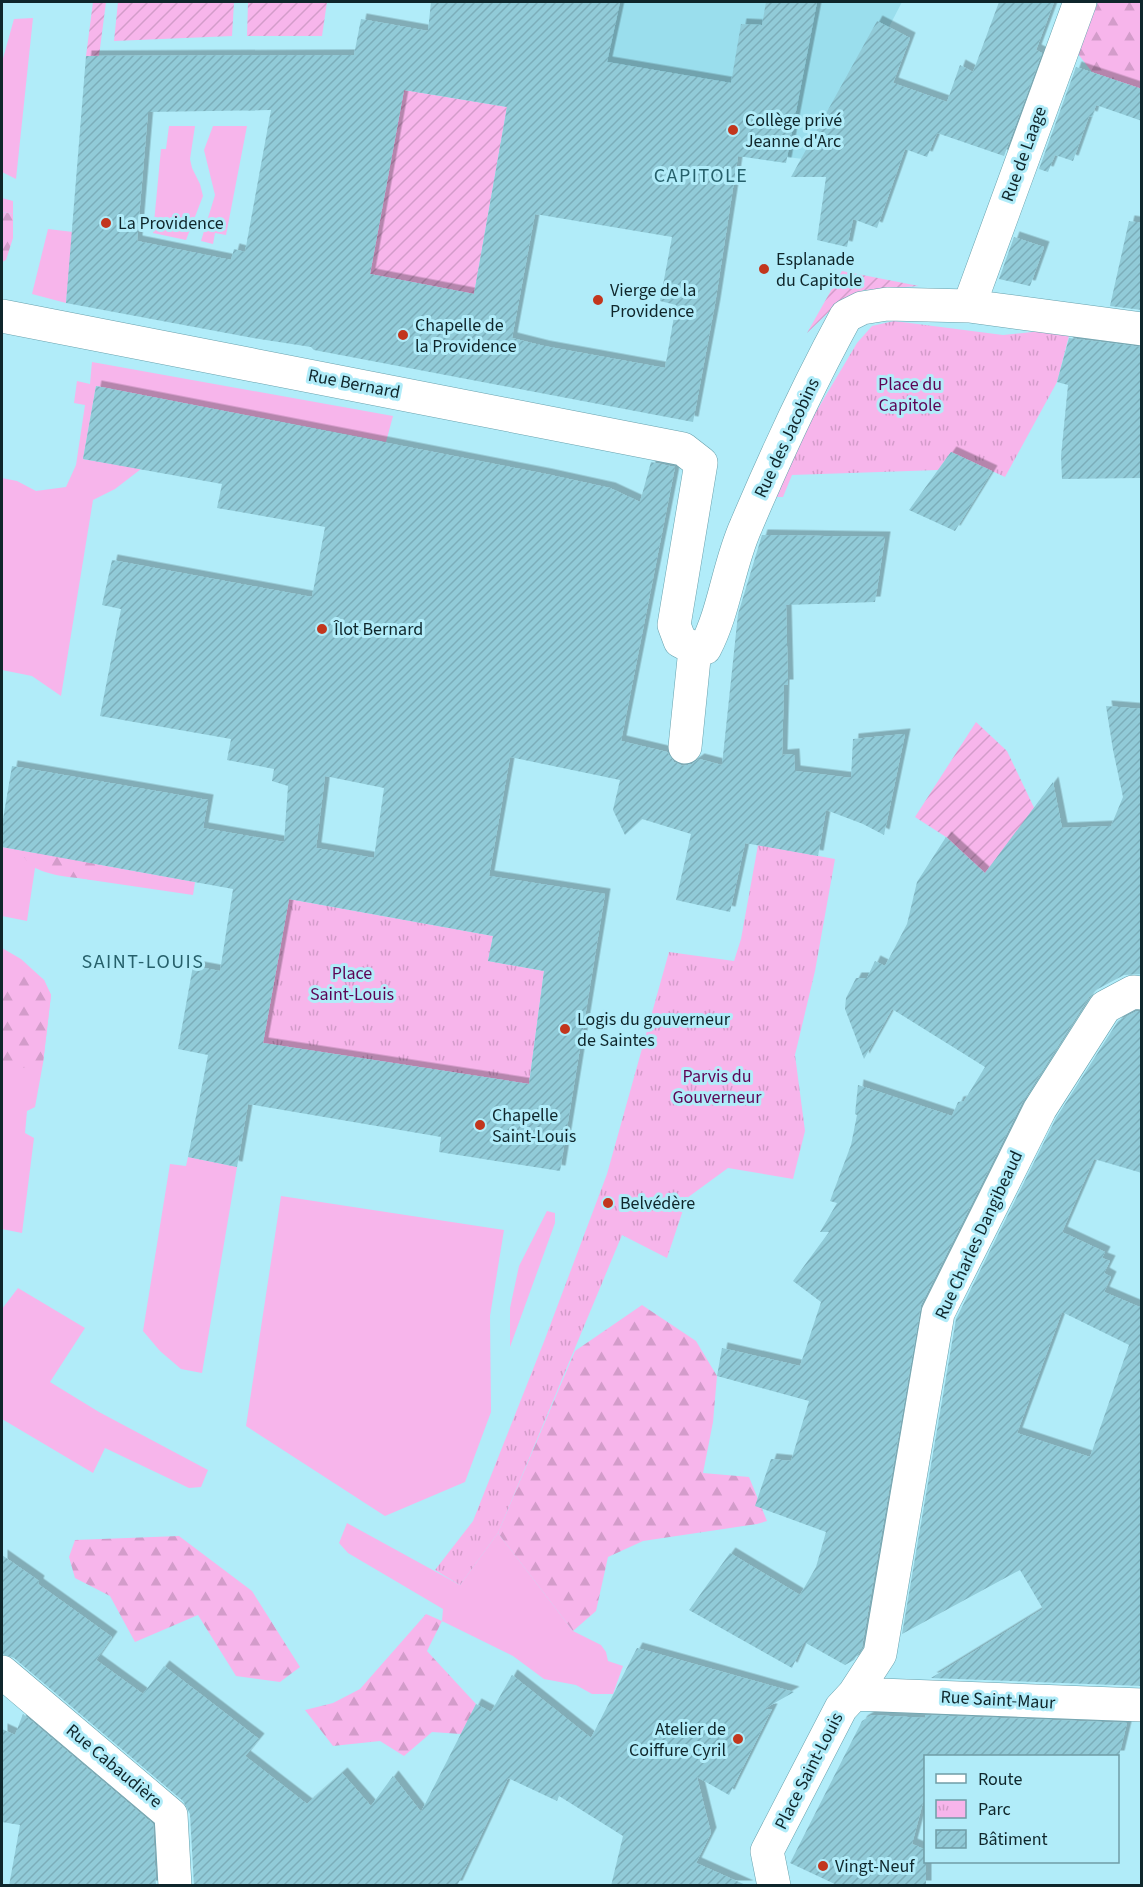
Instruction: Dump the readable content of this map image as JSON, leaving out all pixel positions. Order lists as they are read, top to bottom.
{
  "streets": {
    "street": [
      "Rue de Laage",
      "Rue Bernard",
      "Rue des Jacobins",
      "Rue Charles Dangibeaud",
      "Rue Saint-Maur",
      "Rue Cabaudière",
      "Place Saint-Louis"
    ]
  },
  "crossings": [
    ["Rue de Laage", "Rue des Jacobins"],
    ["Rue Bernard", "Rue des Jacobins"],
    ["Rue Charles Dangibeaud", "Rue Saint-Maur"],
    ["Rue Charles Dangibeaud", "Place Saint-Louis"],
    ["Rue Saint-Maur", "Place Saint-Louis"]
  ],
  "districts": ["CAPITOLE", "SAINT-LOUIS"],
  "parks": ["Place du Capitole", "Place Saint-Louis", "Parvis du Gouverneur"],
  "places": [
    "Collège privé Jeanne d'Arc",
    "La Providence",
    "Esplanade du Capitole",
    "Vierge de la Providence",
    "Chapelle de la Providence",
    "Îlot Bernard",
    "Logis du gouverneur de Saintes",
    "Chapelle Saint-Louis",
    "Belvédère",
    "Atelier de Coiffure Cyril",
    "Vingt-Neuf"
  ],
  "legend": ["Route", "Parc", "Bâtiment"]
}
